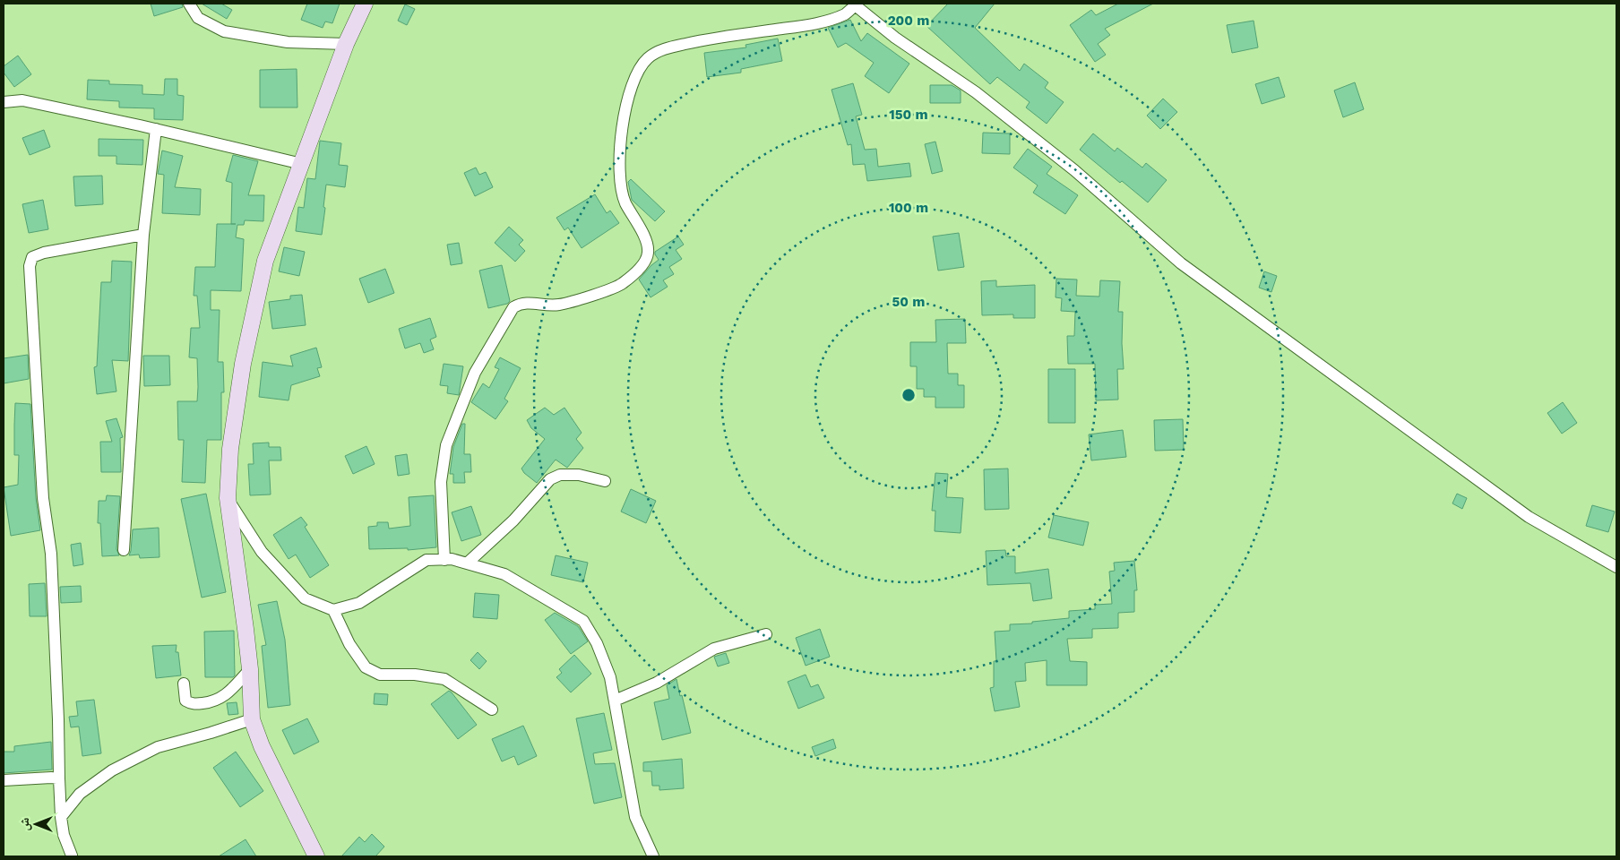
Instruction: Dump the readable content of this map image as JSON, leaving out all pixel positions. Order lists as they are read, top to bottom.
{
  "north": "left",
  "rings": [
    "200 m",
    "150 m",
    "100 m",
    "50 m"
  ]
}
